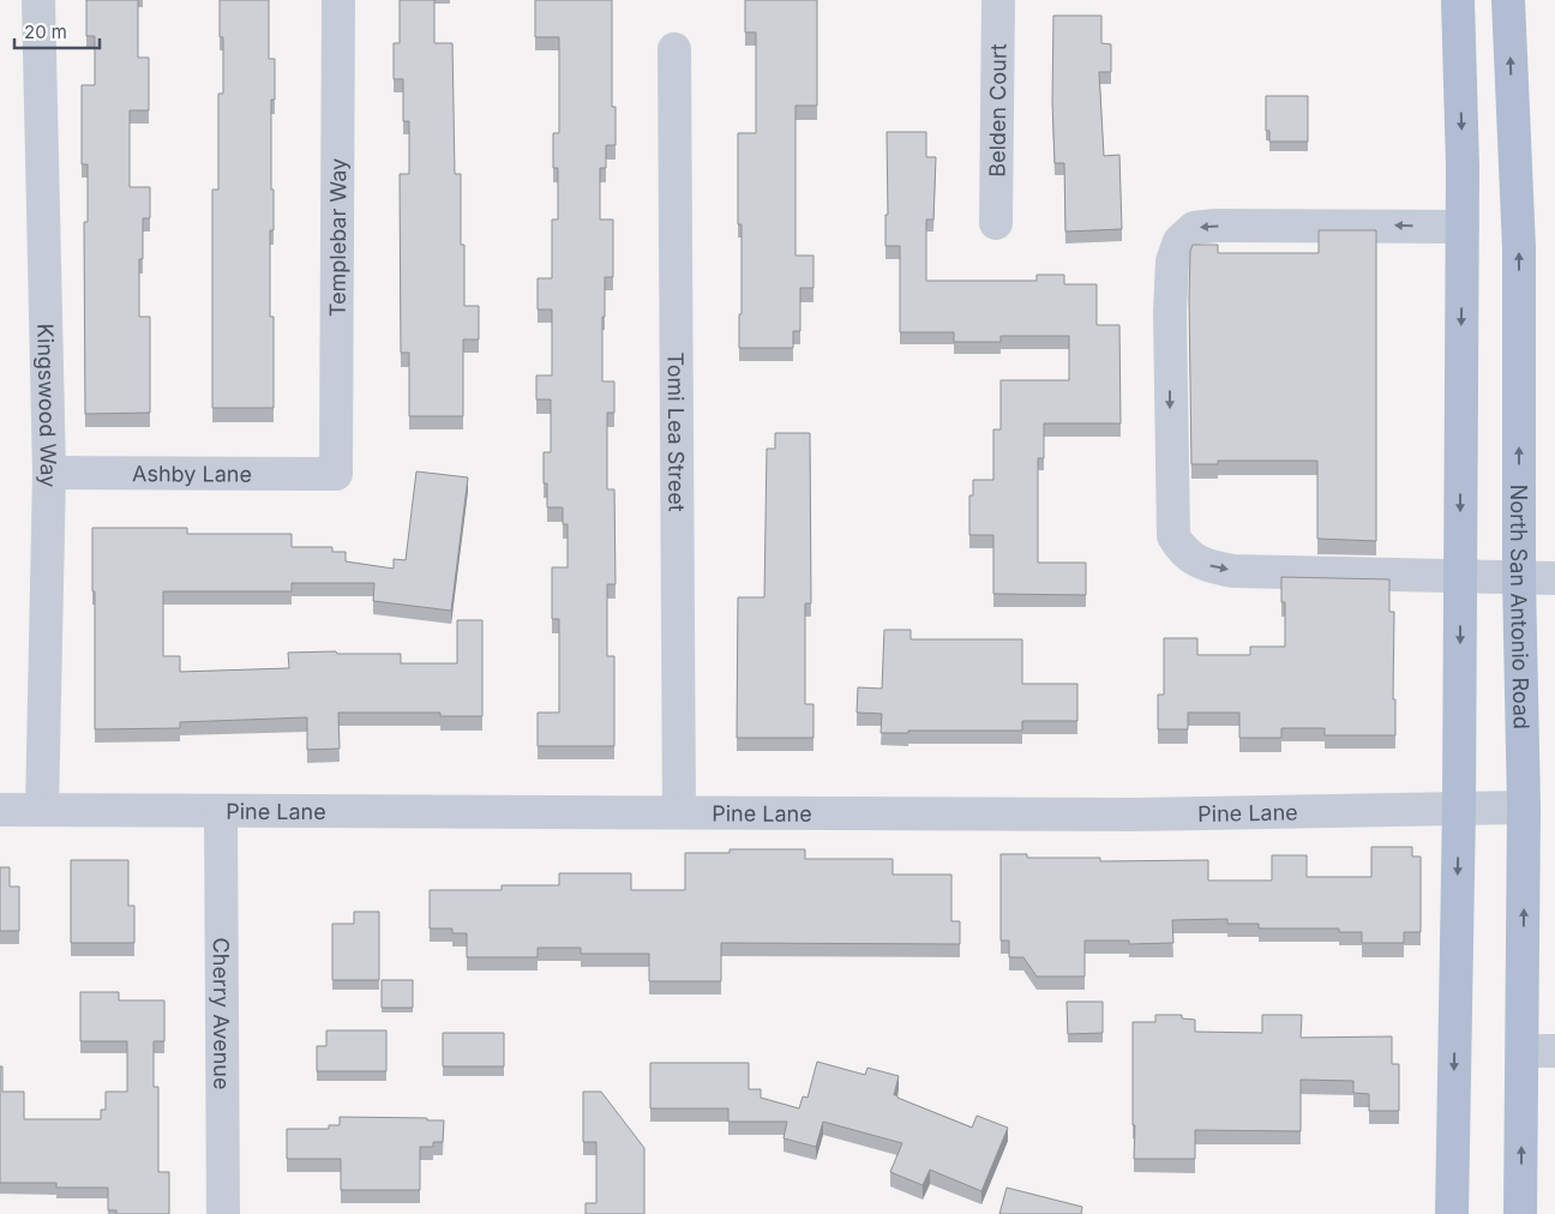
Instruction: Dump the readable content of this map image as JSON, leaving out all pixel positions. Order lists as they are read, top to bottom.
{
  "streets": {
    "main road": ["North San Antonio Road"],
    "street": [
      "Belden Court",
      "Templebar Way",
      "Kingswood Way",
      "Tomi Lea Street",
      "Ashby Lane",
      "Pine Lane",
      "Cherry Avenue"
    ]
  },
  "crossings": [
    ["Templebar Way", "Ashby Lane"],
    ["Kingswood Way", "Ashby Lane"],
    ["Kingswood Way", "Pine Lane"],
    ["Tomi Lea Street", "Pine Lane"],
    ["North San Antonio Road", "Pine Lane"],
    ["Pine Lane", "Cherry Avenue"]
  ],
  "scale_bar": "20 m"
}
